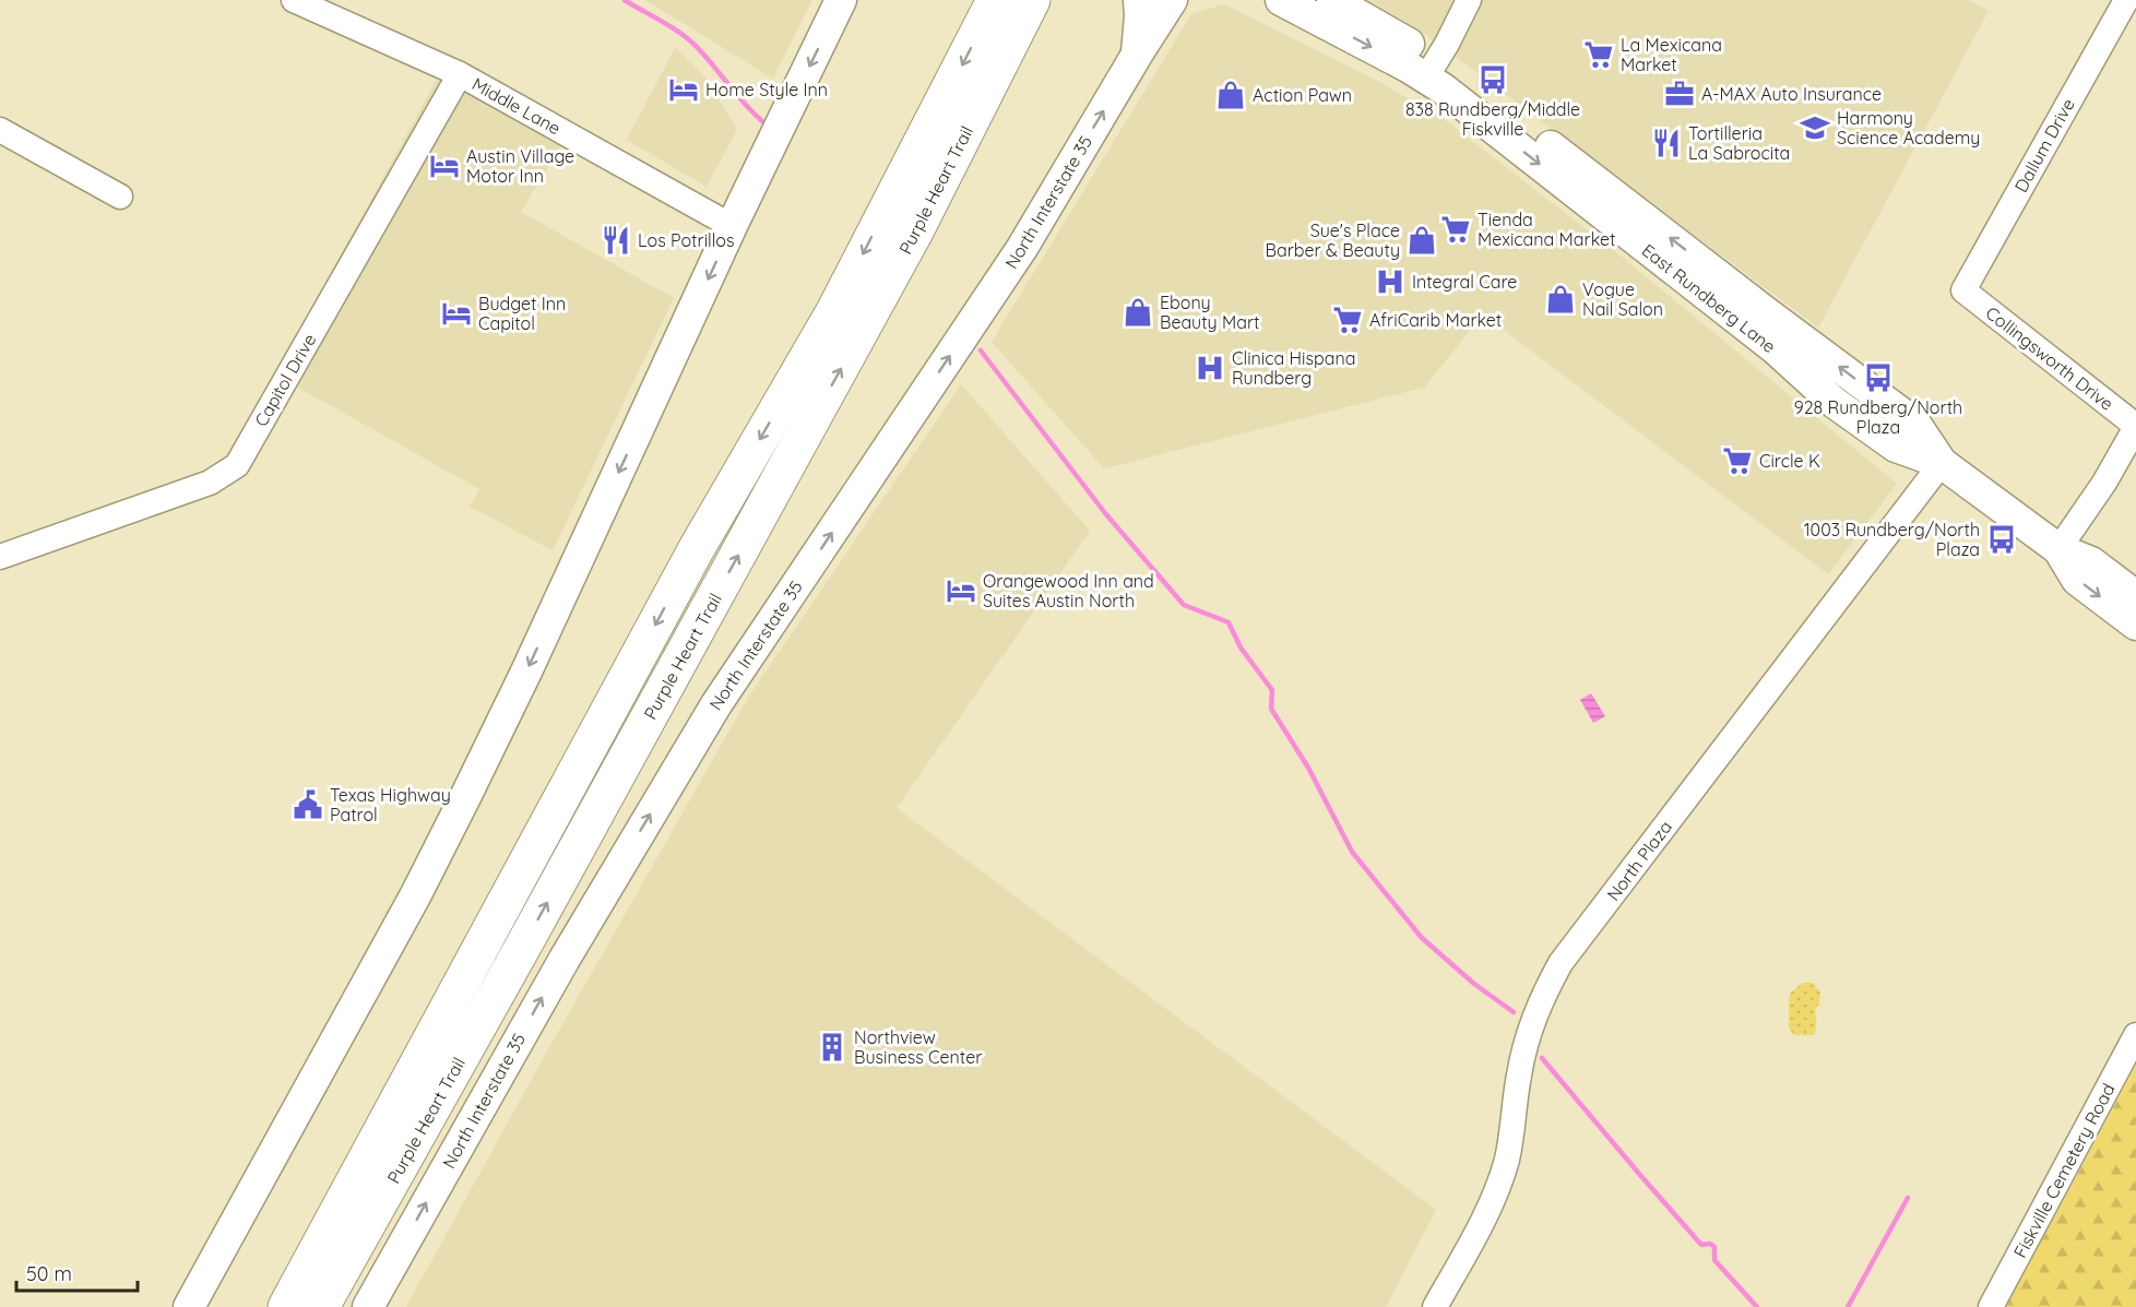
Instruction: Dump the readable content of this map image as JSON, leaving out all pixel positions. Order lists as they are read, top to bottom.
{
  "streets": {
    "highway": ["Purple Heart Trail"],
    "main road": ["North Interstate 35", "East Rundberg Lane"],
    "street": [
      "Middle Lane",
      "Dallum Drive",
      "Collingsworth Drive",
      "Capitol Drive",
      "North Plaza",
      "Fiskville Cemetery Road"
    ]
  },
  "crossings": [
    ["Middle Lane", "Capitol Drive"],
    ["Dallum Drive", "Collingsworth Drive"],
    ["East Rundberg Lane", "North Plaza"]
  ],
  "places": {
    "supermarket": [
      "La Mexicana Market",
      "Tienda Mexicana Market",
      "AfriCarib Market",
      "Circle K"
    ],
    "bus stop": ["838 Rundberg/Middle Fiskville", "928 Rundberg/North Plaza", "1003 Rundberg/North Plaza"],
    "hotel": [
      "Home Style Inn",
      "Austin Village Motor Inn",
      "Budget Inn Capitol",
      "Orangewood Inn and Suites Austin North"
    ],
    "office": ["A-MAX Auto Insurance"],
    "shop": [
      "Action Pawn",
      "Sue's Place Barber & Beauty",
      "Vogue Nail Salon",
      "Ebony Beauty Mart"
    ],
    "school or university": ["Harmony Science Academy"],
    "restaurant": ["Tortilleria La Sabrocita", "Los Potrillos"],
    "hospital": ["Integral Care", "Clinica Hispana Rundberg"],
    "public building": ["Texas Highway Patrol"],
    "building": ["Northview Business Center"]
  },
  "scale_bar": "50 m"
}
